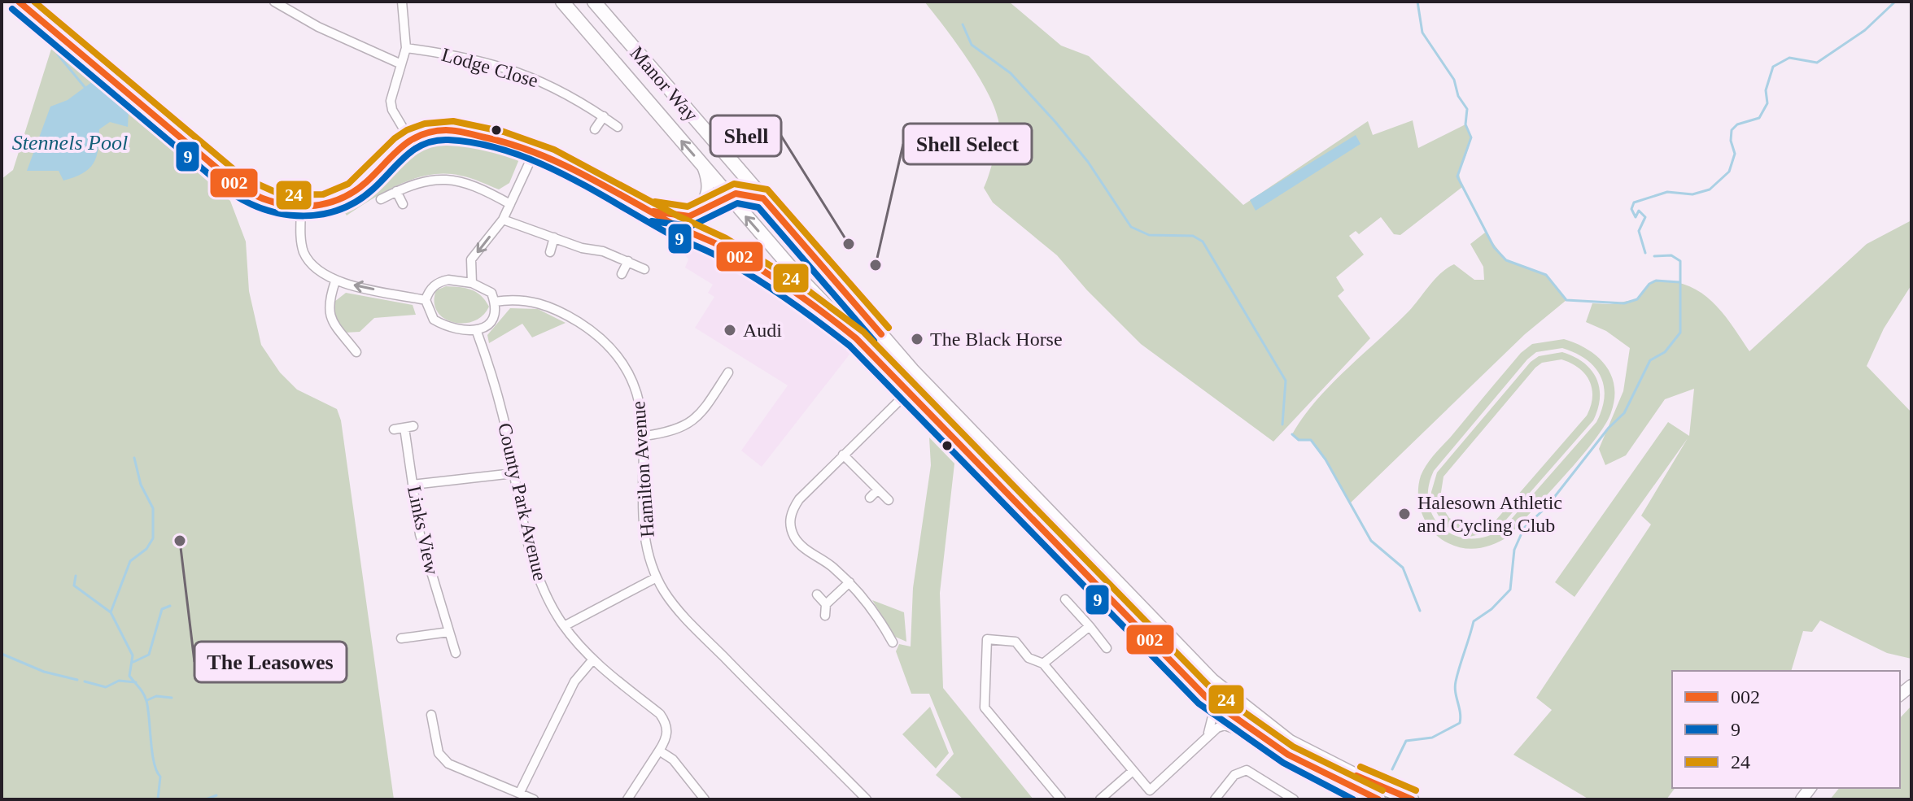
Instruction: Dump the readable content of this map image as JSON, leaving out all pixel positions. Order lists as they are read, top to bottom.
{
  "streets": {
    "highway": ["Manor Way"],
    "street": [
      "Lodge Close",
      "Hamilton Avenue",
      "County Park Avenue",
      "Links View"
    ]
  },
  "crossings": [
    ["Hamilton Avenue", "County Park Avenue"]
  ],
  "water": ["Stennels Pool"],
  "places": [
    "Shell",
    "Shell Select",
    "Audi",
    "The Black Horse",
    "Halesown Athletic and Cycling Club",
    "The Leasowes"
  ],
  "lines": ["transit line 002", "transit line 24", "transit line 9"],
  "legend": ["002", "9", "24"]
}
